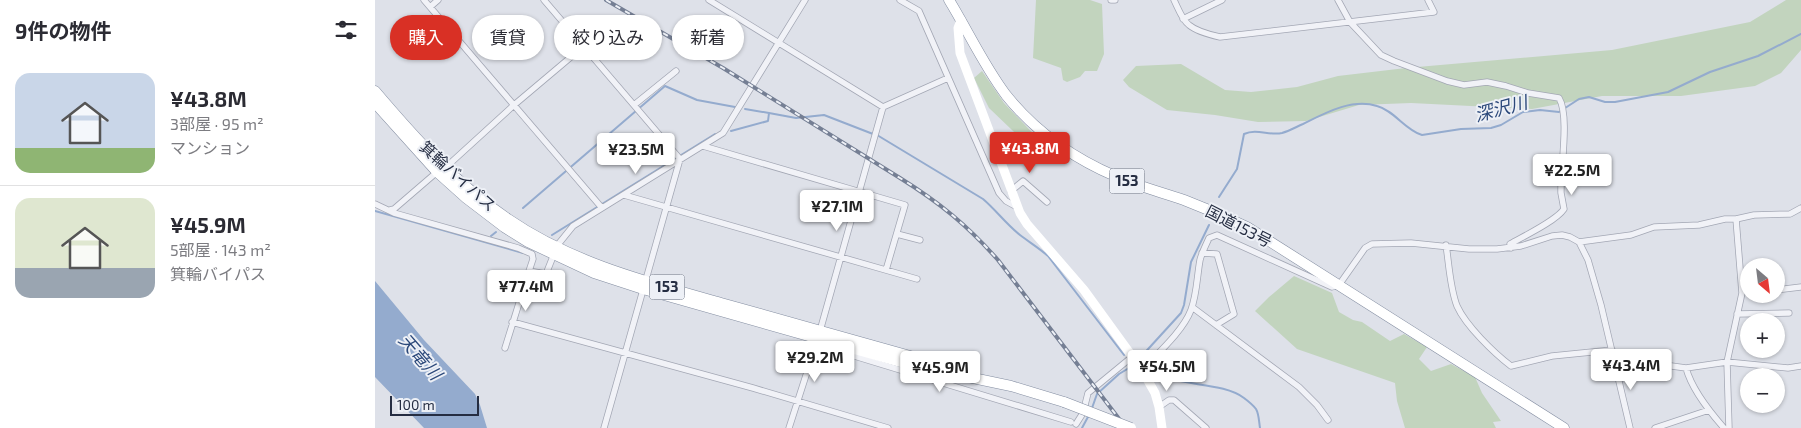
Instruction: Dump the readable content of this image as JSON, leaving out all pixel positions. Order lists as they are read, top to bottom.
{
  "streets": {
    "highway": ["箕輪バイパス", "153", "国道153号"]
  },
  "water": ["深沢川", "天竜川"],
  "scale_bar": "100 m",
  "north": "bottom right",
  "page": {
    "heading": "9件の物件",
    "chip": [
      "購入",
      "賃貸",
      "絞り込み",
      "新着"
    ],
    "list": [
      {
        "name": "¥43.8M",
        "note": "3部屋 · 95 m² · マンション"
      },
      {
        "name": "¥45.9M",
        "note": "5部屋 · 143 m² · 箕輪バイパス"
      }
    ],
    "price": [
      "¥43.8M",
      "¥23.5M",
      "¥22.5M",
      "¥27.1M",
      "¥77.4M",
      "¥29.2M",
      "¥43.4M",
      "¥54.5M",
      "¥45.9M"
    ],
    "map_buttons": ["+", "−"],
    "scale": "100 m"
  }
}
